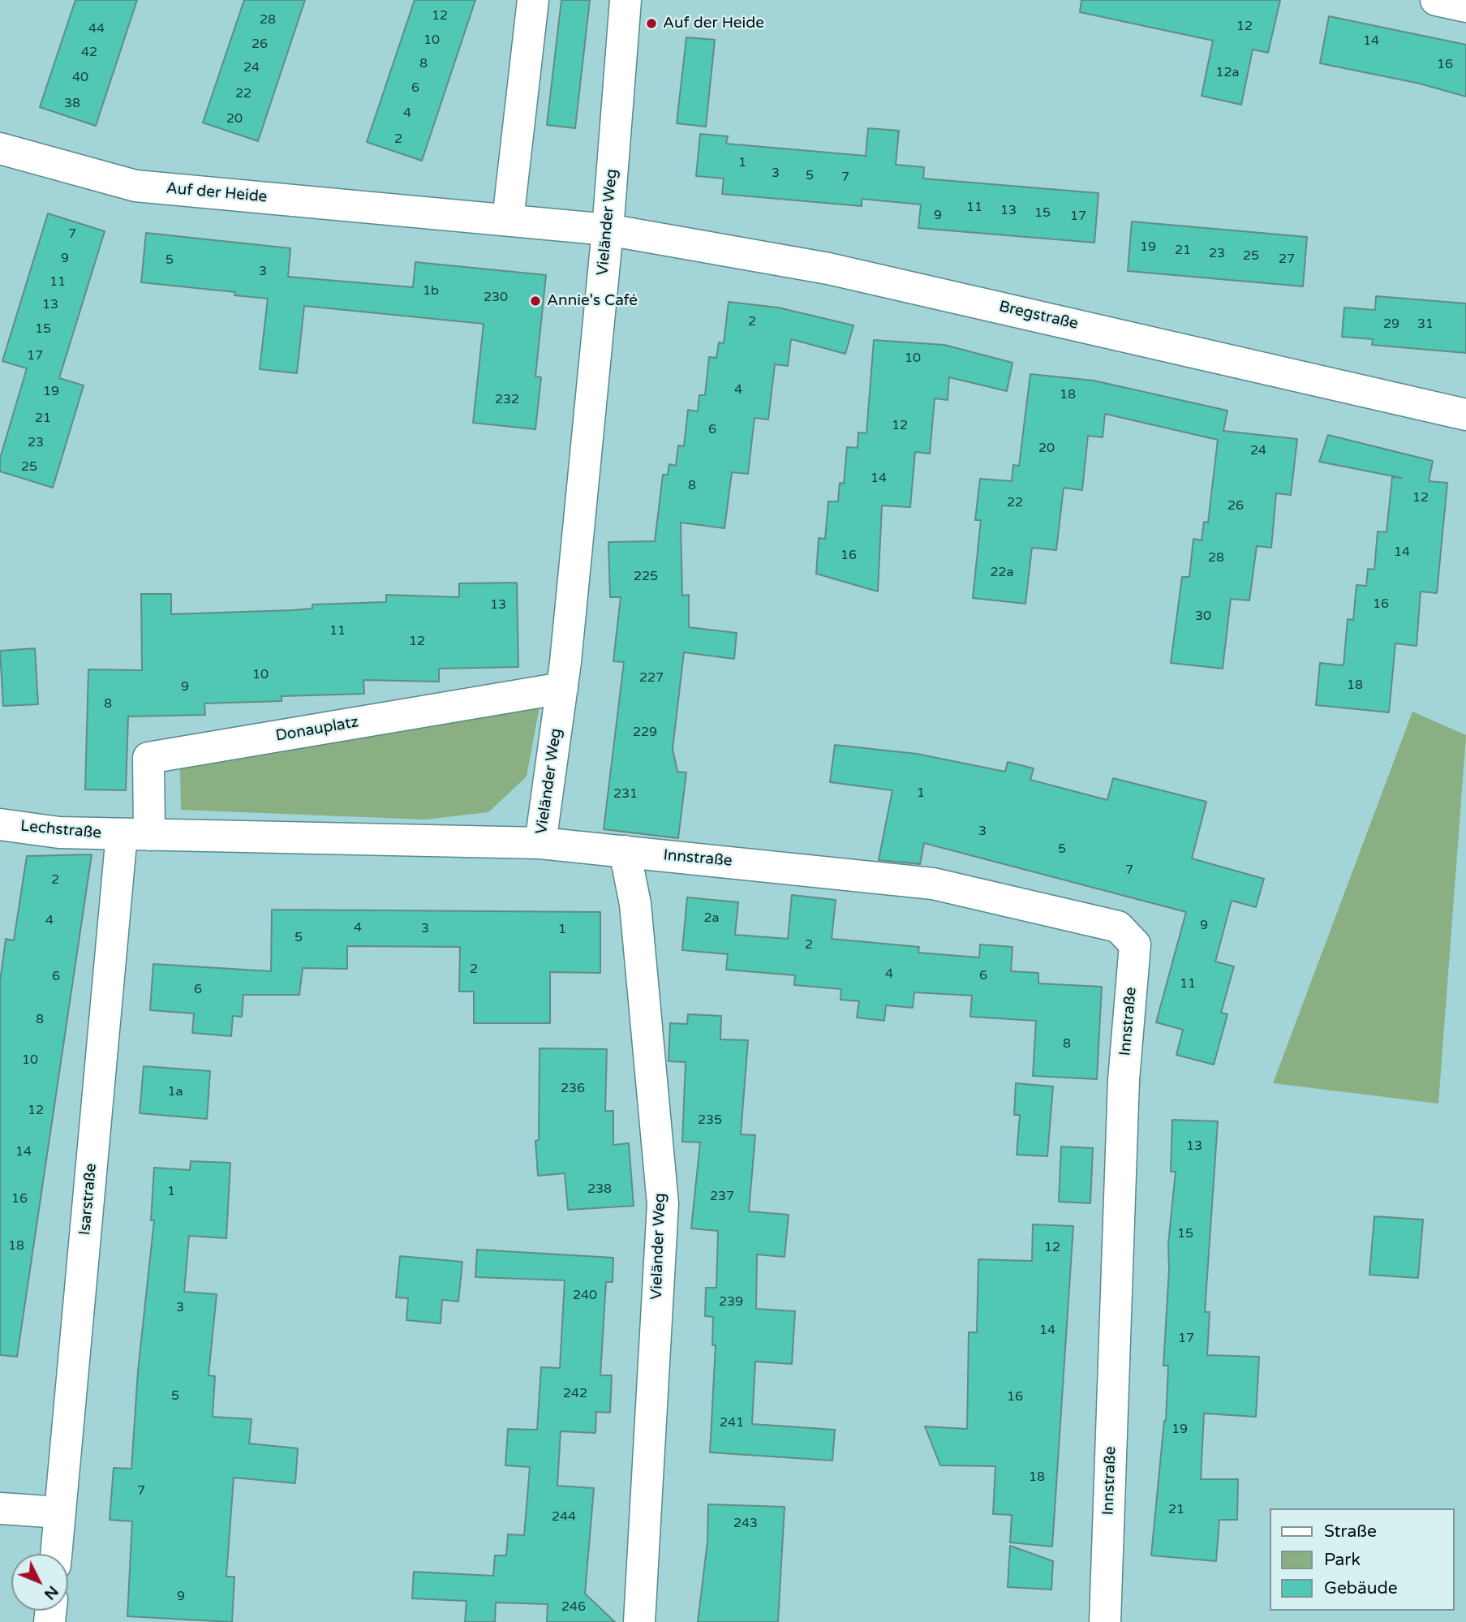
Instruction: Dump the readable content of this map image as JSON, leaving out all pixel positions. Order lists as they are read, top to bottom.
{
  "streets": {
    "street": [
      "Auf der Heide",
      "Vieländer Weg",
      "Bregstraße",
      "Donauplatz",
      "Lechstraße",
      "Innstraße",
      "Isarstraße"
    ]
  },
  "crossings": [
    ["Auf der Heide", "Vieländer Weg"],
    ["Auf der Heide", "Bregstraße"],
    ["Vieländer Weg", "Bregstraße"],
    ["Vieländer Weg", "Donauplatz"],
    ["Vieländer Weg", "Innstraße"],
    ["Donauplatz", "Lechstraße"],
    ["Donauplatz", "Isarstraße"],
    ["Lechstraße", "Isarstraße"]
  ],
  "places": ["Auf der Heide", "Annie's Café"],
  "house_numbers": [
    "12",
    "28",
    "12",
    "44",
    "10",
    "14",
    "26",
    "42",
    "8",
    "16",
    "24",
    "12a",
    "40",
    "6",
    "22",
    "38",
    "4",
    "20",
    "2",
    "1",
    "3",
    "5",
    "7",
    "11",
    "13",
    "15",
    "9",
    "17",
    "7",
    "19",
    "21",
    "23",
    "25",
    "9",
    "27",
    "5",
    "3",
    "11",
    "1b",
    "230",
    "13",
    "2",
    "29",
    "31",
    "15",
    "17",
    "10",
    "4",
    "19",
    "18",
    "232",
    "21",
    "12",
    "6",
    "23",
    "20",
    "24",
    "25",
    "14",
    "8",
    "12",
    "22",
    "26",
    "14",
    "16",
    "28",
    "22a",
    "225",
    "16",
    "13",
    "30",
    "11",
    "12",
    "10",
    "227",
    "18",
    "9",
    "8",
    "229",
    "1",
    "231",
    "3",
    "5",
    "7",
    "2",
    "2a",
    "4",
    "9",
    "4",
    "3",
    "1",
    "5",
    "2",
    "2",
    "4",
    "6",
    "6",
    "11",
    "6",
    "8",
    "8",
    "10",
    "236",
    "1a",
    "12",
    "235",
    "13",
    "14",
    "238",
    "1",
    "237",
    "16",
    "15",
    "18",
    "12",
    "240",
    "239",
    "3",
    "14",
    "17",
    "242",
    "5",
    "16",
    "241",
    "19",
    "18",
    "7",
    "21",
    "244",
    "243",
    "9",
    "246"
  ],
  "legend": ["Straße", "Park", "Gebäude"],
  "north": "bottom right"
}
